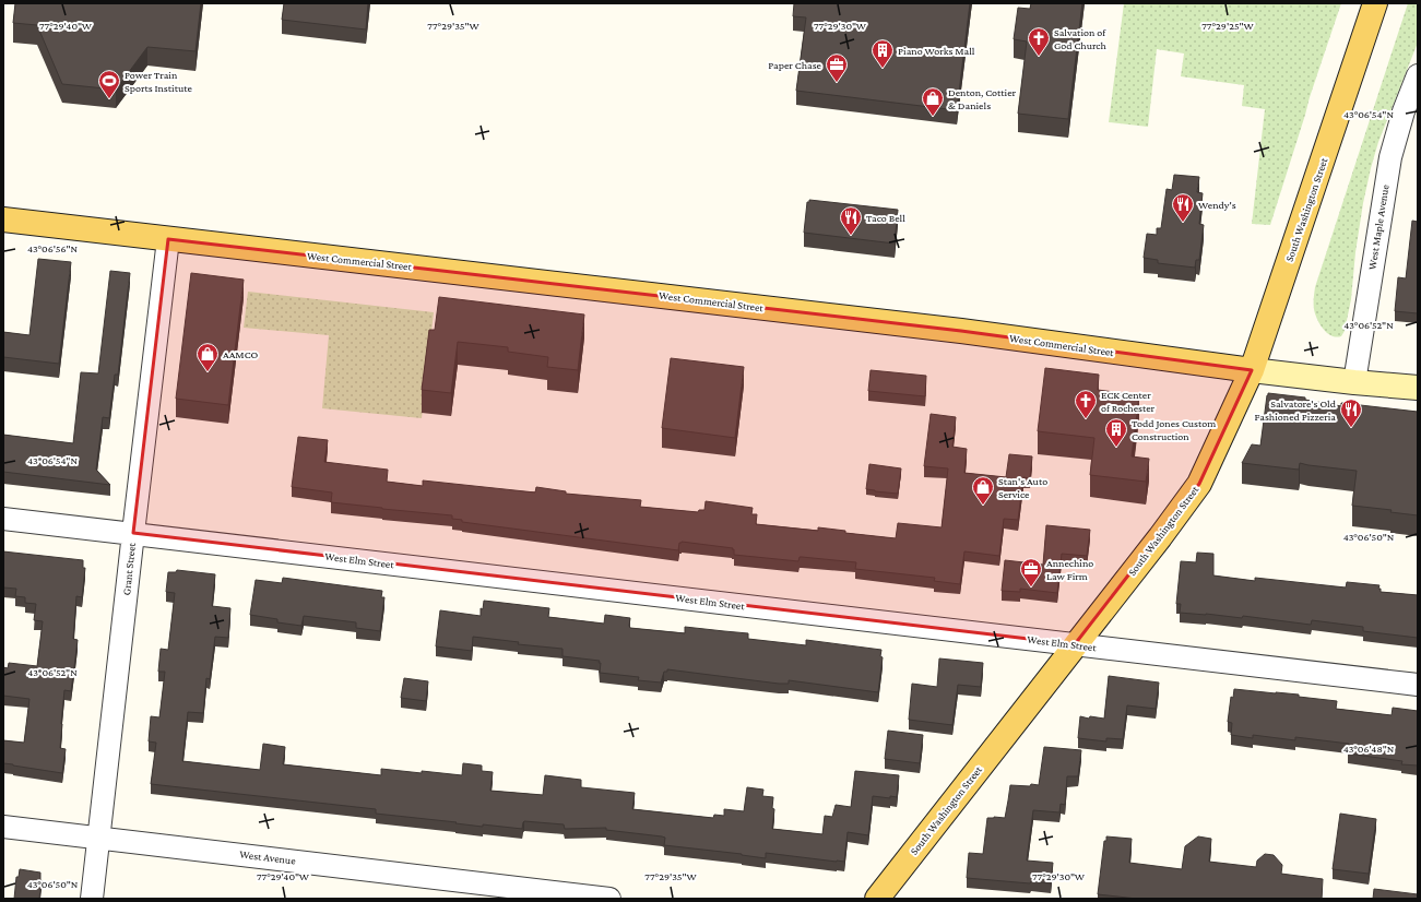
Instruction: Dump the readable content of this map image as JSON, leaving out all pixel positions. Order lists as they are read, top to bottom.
{
  "streets": {
    "main road": ["South Washington Street", "West Commercial Street"],
    "street": [
      "West Maple Avenue",
      "West Elm Street",
      "Grant Street",
      "West Avenue"
    ]
  },
  "crossings": [
    ["South Washington Street", "West Commercial Street"],
    ["South Washington Street", "West Elm Street"],
    ["West Maple Avenue", "West Commercial Street"],
    ["West Commercial Street", "Grant Street"],
    ["West Elm Street", "Grant Street"],
    ["Grant Street", "West Avenue"]
  ],
  "places": {
    "church": ["Salvation of God Church", "ECK Center of Rochester"],
    "building": ["Piano Works Mall", "Todd Jones Custom Construction"],
    "office": ["Paper Chase", "Annechino Law Firm"],
    "sports": ["Power Train Sports Institute"],
    "shop": ["Denton, Cottier & Daniels", "AAMCO", "Stan's Auto Service"],
    "restaurant": ["Wendy's", "Taco Bell", "Salvatore's Old Fashioned Pizzeria"]
  },
  "coordinates": [
    "77°29'35\"W",
    "77°29'25\"W",
    "77°29'40\"W",
    "77°29'30\"W",
    "43°06'54\"N",
    "43°06'56\"N",
    "43°06'52\"N",
    "43°06'50\"N",
    "43°06'48\"N"
  ]
}
